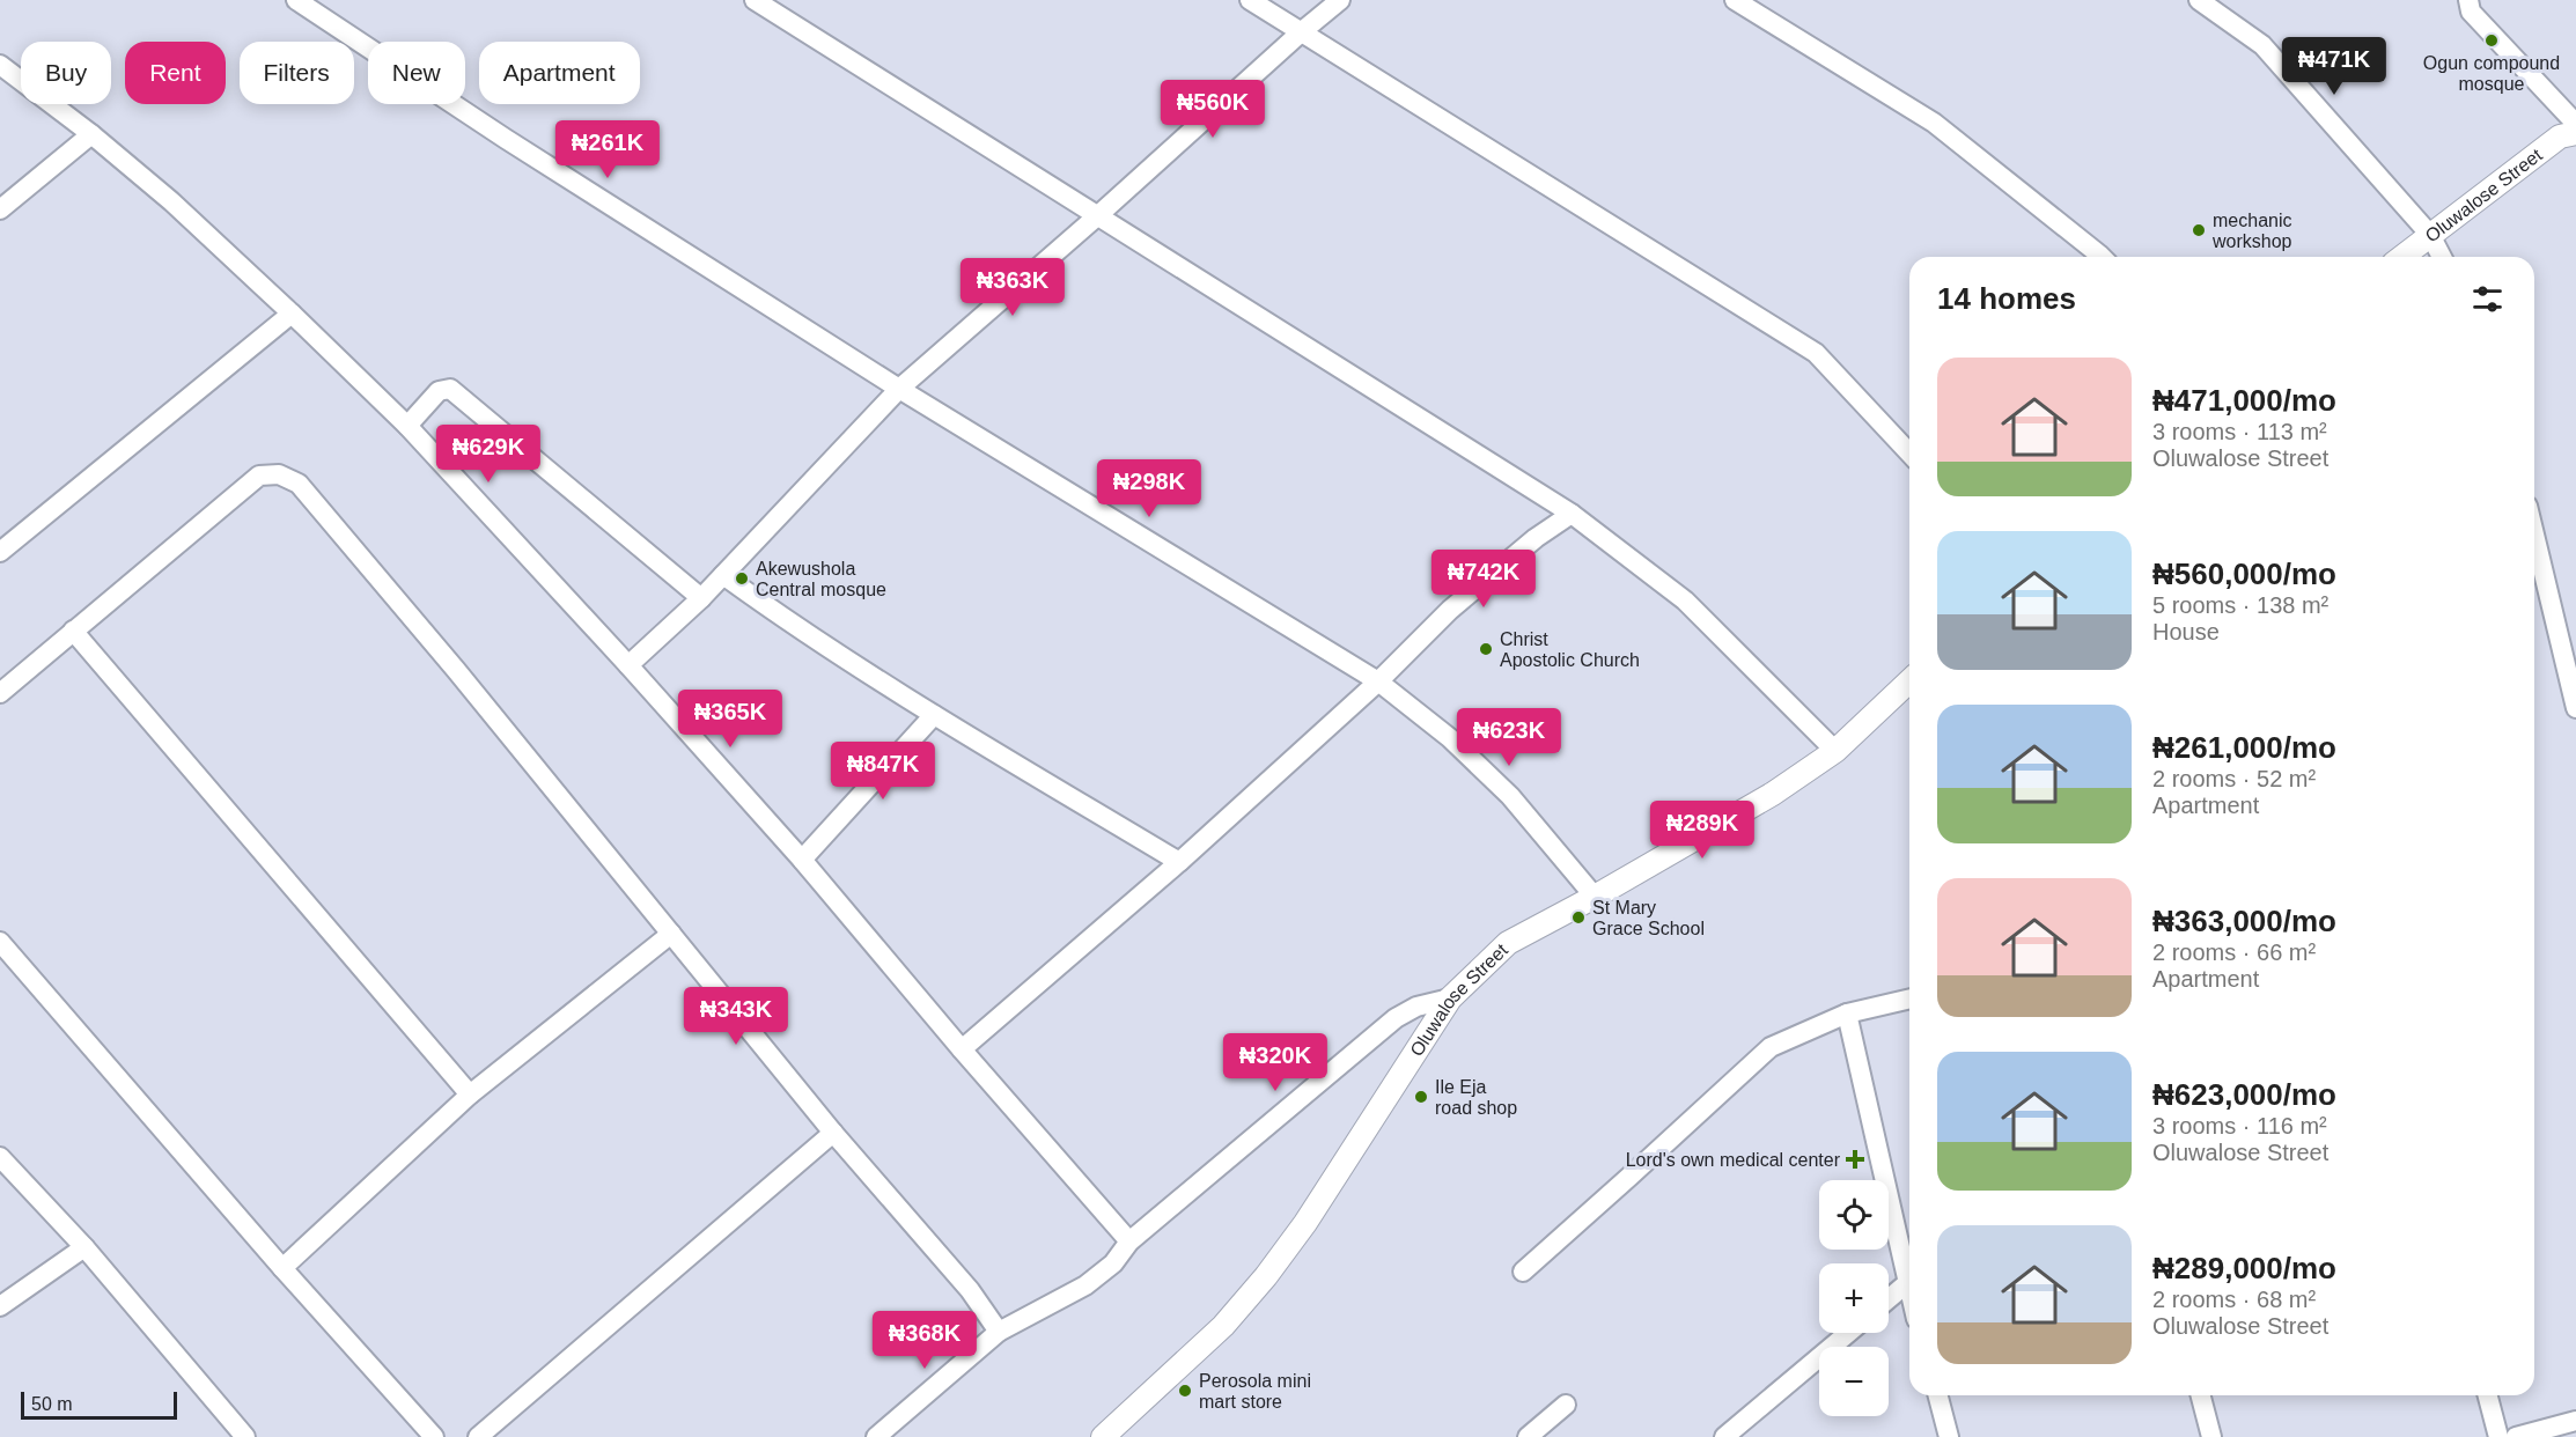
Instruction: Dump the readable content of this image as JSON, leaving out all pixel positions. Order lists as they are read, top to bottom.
{
  "streets": {
    "street": ["Oluwalose Street"]
  },
  "places": {
    "other": [
      "Ogun compound mosque",
      "mechanic workshop",
      "Akewushola Central mosque",
      "Christ Apostolic Church",
      "St Mary Grace School",
      "Ile Eja road shop",
      "Perosola mini mart store"
    ],
    "health": ["Lord's own medical center"]
  },
  "scale_bar": "50 m",
  "page": {
    "price": [
      "₦471K",
      "₦560K",
      "₦261K",
      "₦363K",
      "₦629K",
      "₦298K",
      "₦742K",
      "₦365K",
      "₦623K",
      "₦847K",
      "₦289K",
      "₦343K",
      "₦320K",
      "₦368K"
    ],
    "chip": [
      "Buy",
      "Rent",
      "Filters",
      "New",
      "Apartment"
    ],
    "heading": "14 homes",
    "list": [
      {
        "name": "₦471,000/mo",
        "note": "3 rooms · 113 m² · Oluwalose Street"
      },
      {
        "name": "₦560,000/mo",
        "note": "5 rooms · 138 m² · House"
      },
      {
        "name": "₦261,000/mo",
        "note": "2 rooms · 52 m² · Apartment"
      },
      {
        "name": "₦363,000/mo",
        "note": "2 rooms · 66 m² · Apartment"
      },
      {
        "name": "₦623,000/mo",
        "note": "3 rooms · 116 m² · Oluwalose Street"
      },
      {
        "name": "₦289,000/mo",
        "note": "2 rooms · 68 m² · Oluwalose Street"
      }
    ],
    "map_buttons": ["+", "−"],
    "scale": "50 m"
  }
}
